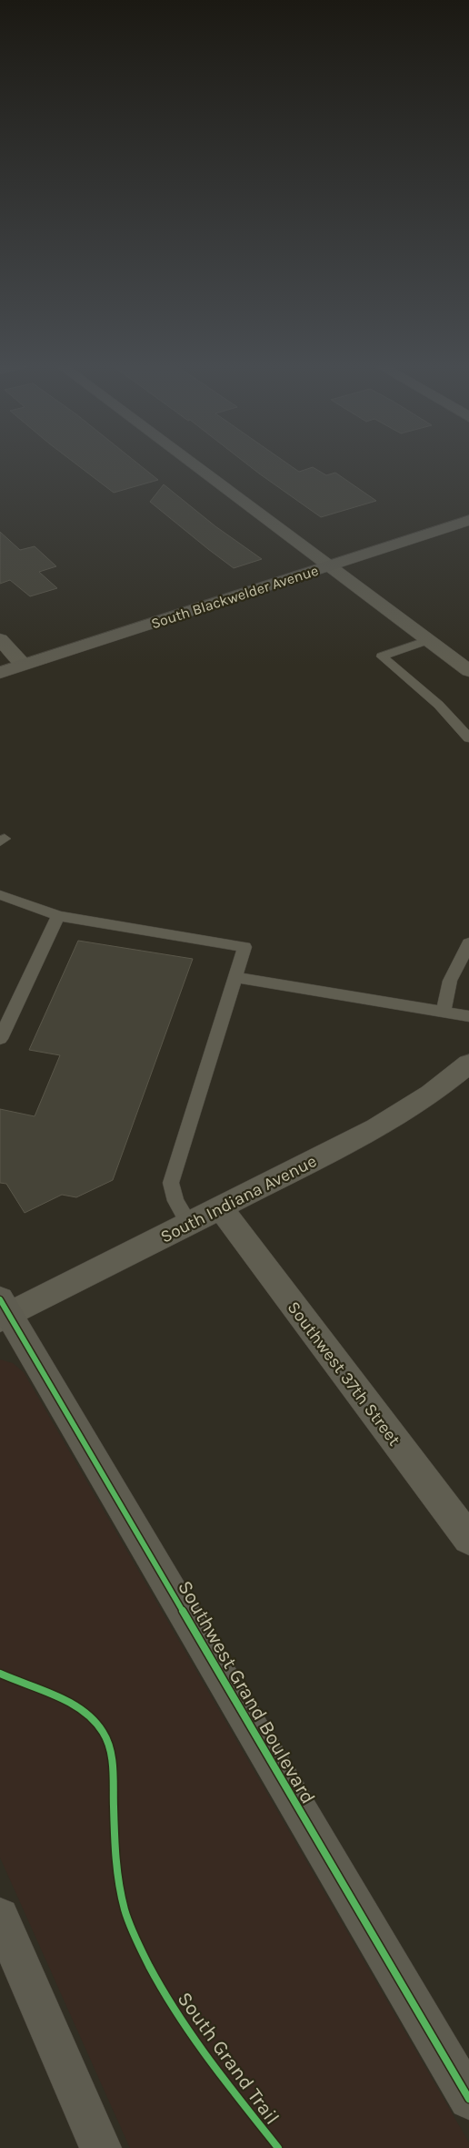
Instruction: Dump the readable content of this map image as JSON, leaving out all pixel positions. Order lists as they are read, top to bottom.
{
  "streets": {
    "street": [
      "South Blackwelder Avenue",
      "South Indiana Avenue",
      "Southwest 37th Street",
      "Southwest Grand Boulevard"
    ],
    "cycle path": ["South Grand Trail"]
  },
  "crossings": [
    ["South Indiana Avenue", "Southwest 37th Street"],
    ["South Indiana Avenue", "Southwest Grand Boulevard"]
  ]
}
